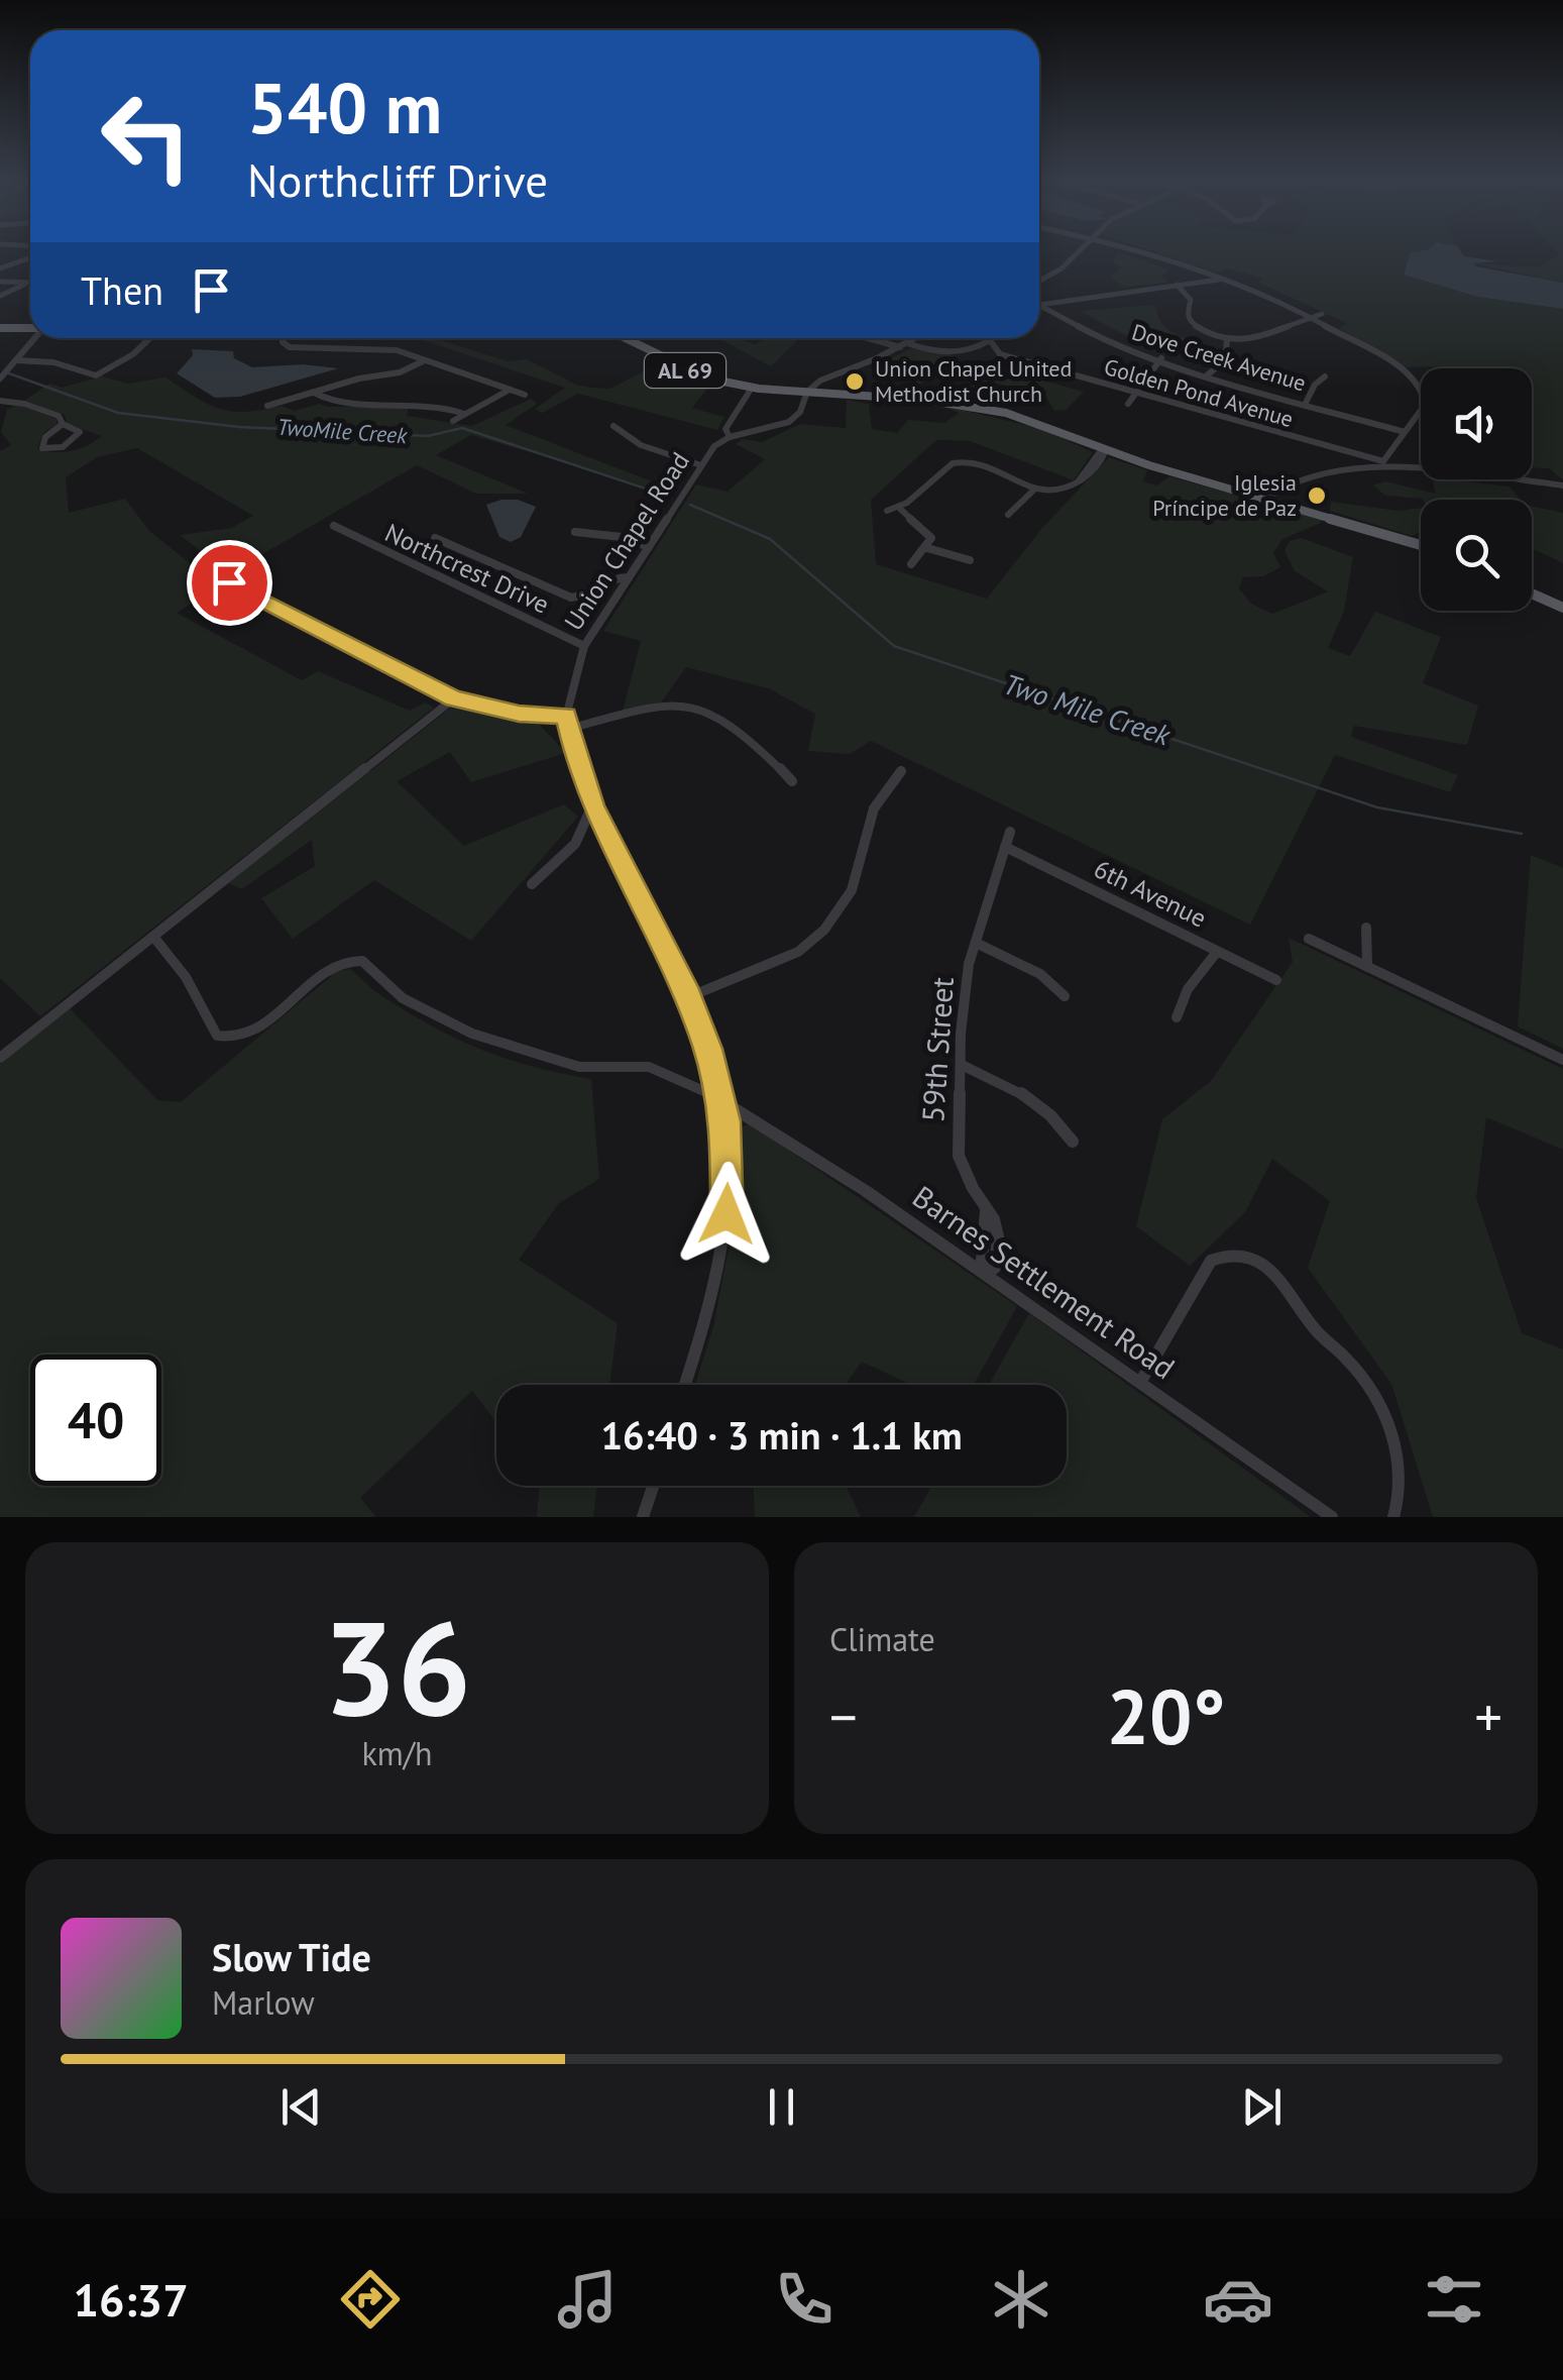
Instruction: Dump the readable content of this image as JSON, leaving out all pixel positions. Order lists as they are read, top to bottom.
{
  "streets": {
    "main road": ["AL 69"],
    "street": [
      "Dove Creek Avenue",
      "Golden Pond Avenue",
      "Union Chapel Road",
      "Northcrest Drive",
      "6th Avenue",
      "59th Street",
      "Barnes Settlement Road"
    ]
  },
  "crossings": [
    ["Union Chapel Road", "Northcrest Drive"],
    ["6th Avenue", "59th Street"],
    ["59th Street", "Barnes Settlement Road"]
  ],
  "water": ["TwoMile Creek", "Two Mile Creek"],
  "places": ["Union Chapel United Methodist Church", "Iglesia Príncipe de Paz"],
  "page": {
    "turn": ["540 m", "Northcliff Drive"],
    "then": "Then",
    "limit": "40",
    "trip": "16:40 · 3 min · 1.1 km",
    "tile": [
      ["36", "km/h"],
      "Climate"
    ],
    "heat": ["−", "20°", "+"],
    "song": ["Slow Tide", "Marlow"],
    "tabs": "16:37"
  }
}
